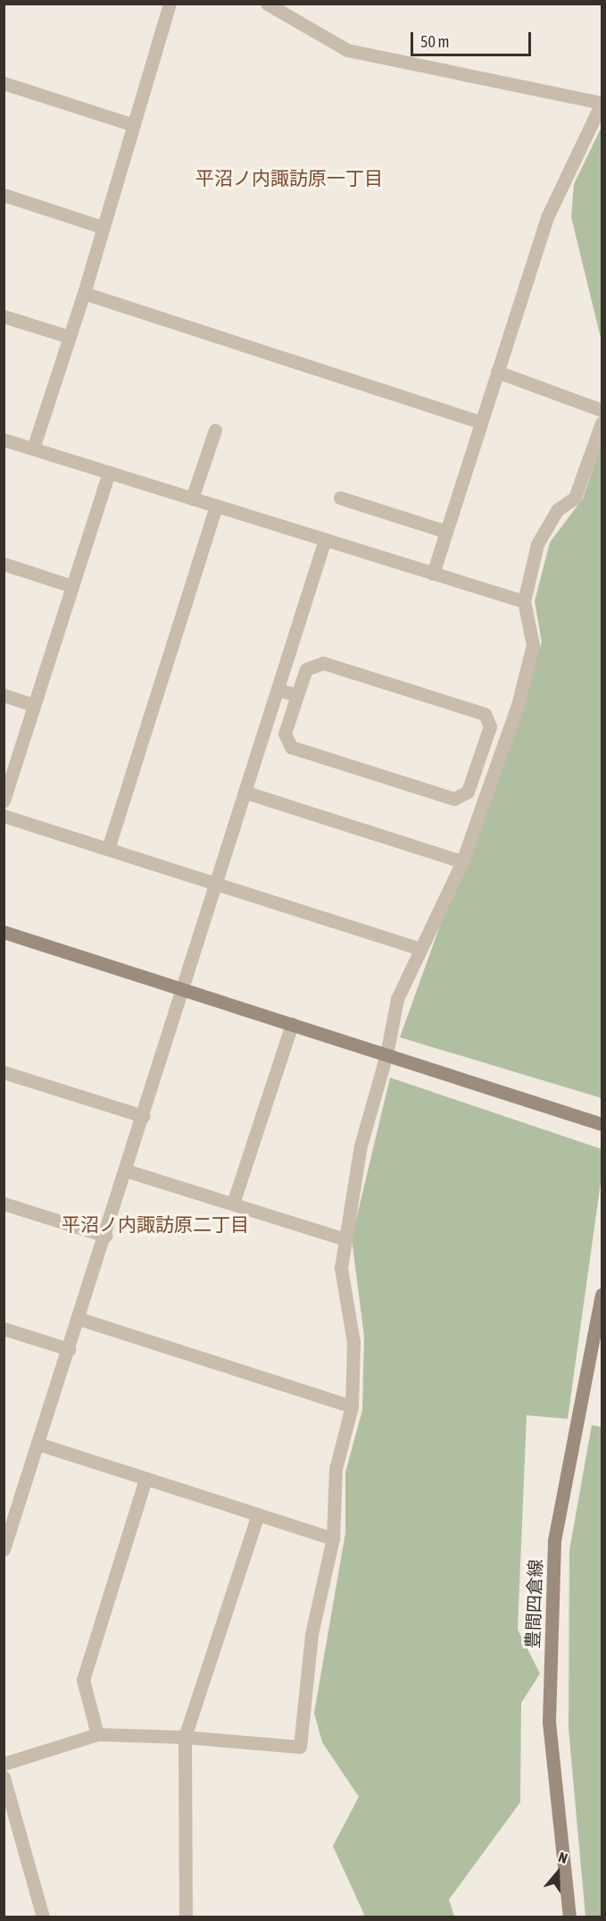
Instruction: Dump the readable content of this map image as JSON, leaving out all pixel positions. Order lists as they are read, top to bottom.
{
  "streets": {
    "street": ["豊間四倉線"]
  },
  "districts": ["平沼ノ内諏訪原一丁目", "平沼ノ内諏訪原二丁目"],
  "scale_bar": "50 m",
  "north": "top"
}
